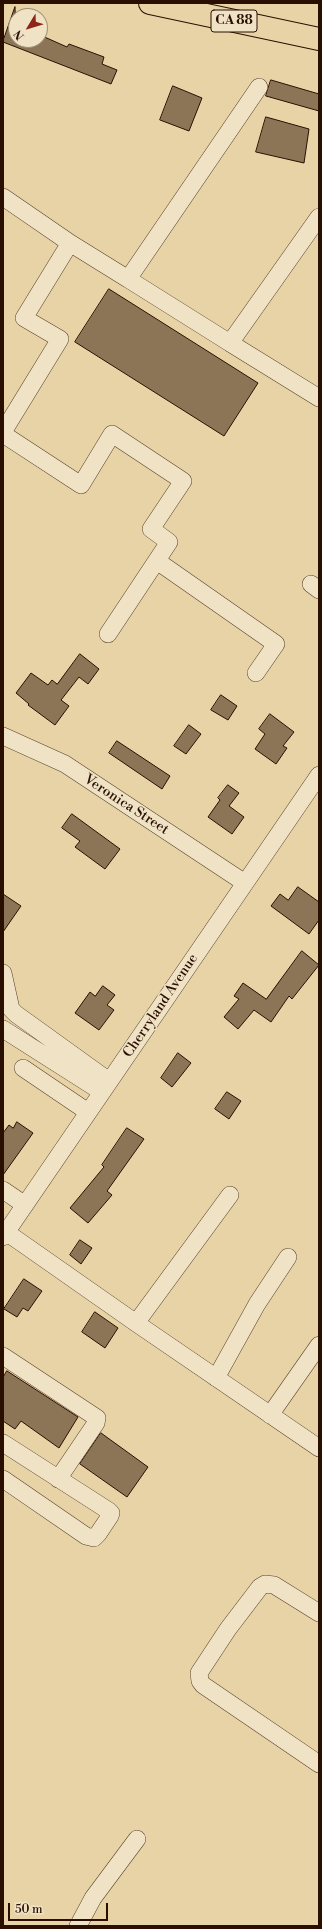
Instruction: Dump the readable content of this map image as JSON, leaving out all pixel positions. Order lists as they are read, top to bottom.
{
  "streets": {
    "main road": ["CA 88"],
    "street": ["Veronica Street", "Cherryland Avenue"]
  },
  "crossings": [
    ["Veronica Street", "Cherryland Avenue"]
  ],
  "scale_bar": "50 m",
  "north": "bottom left"
}
